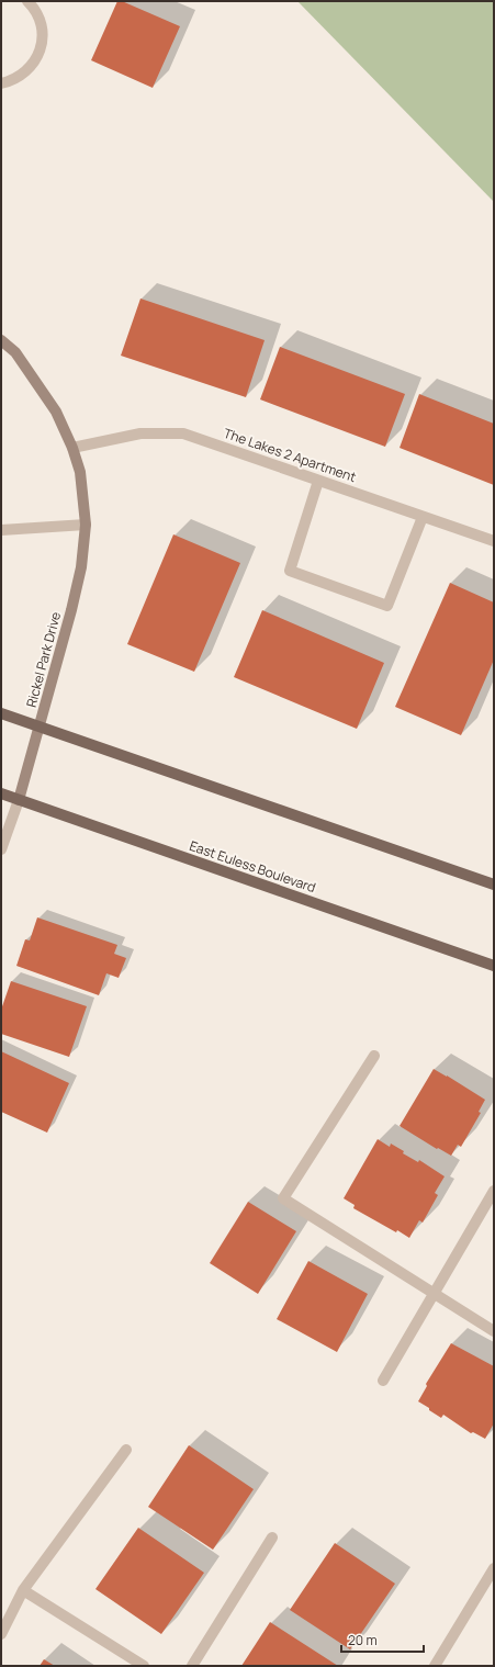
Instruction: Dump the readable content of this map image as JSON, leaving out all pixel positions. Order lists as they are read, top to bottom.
{
  "streets": {
    "main road": ["East Euless Boulevard"],
    "street": ["The Lakes 2 Apartment", "Rickel Park Drive"]
  },
  "crossings": [
    ["The Lakes 2 Apartment", "Rickel Park Drive"],
    ["Rickel Park Drive", "East Euless Boulevard"]
  ],
  "scale_bar": "20 m"
}
